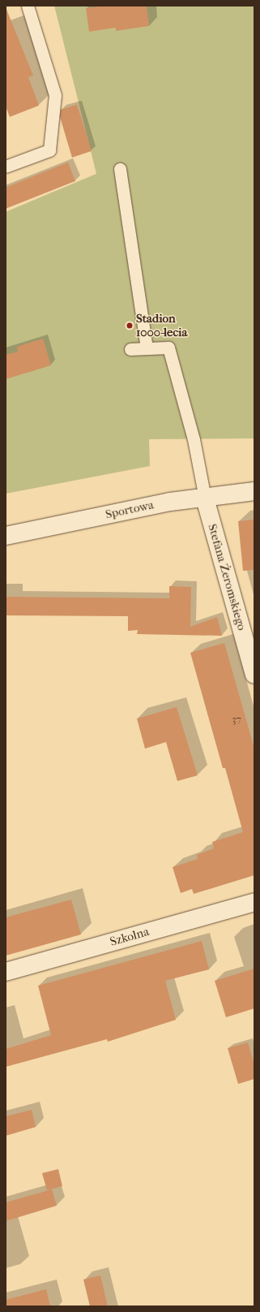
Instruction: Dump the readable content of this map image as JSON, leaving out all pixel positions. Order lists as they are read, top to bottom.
{
  "streets": {
    "street": ["Sportowa", "Stefana Żeromskiego", "Szkolna"]
  },
  "crossings": [
    ["Sportowa", "Stefana Żeromskiego"]
  ],
  "places": ["Stadion 1000-lecia"],
  "house_numbers": ["37"]
}
